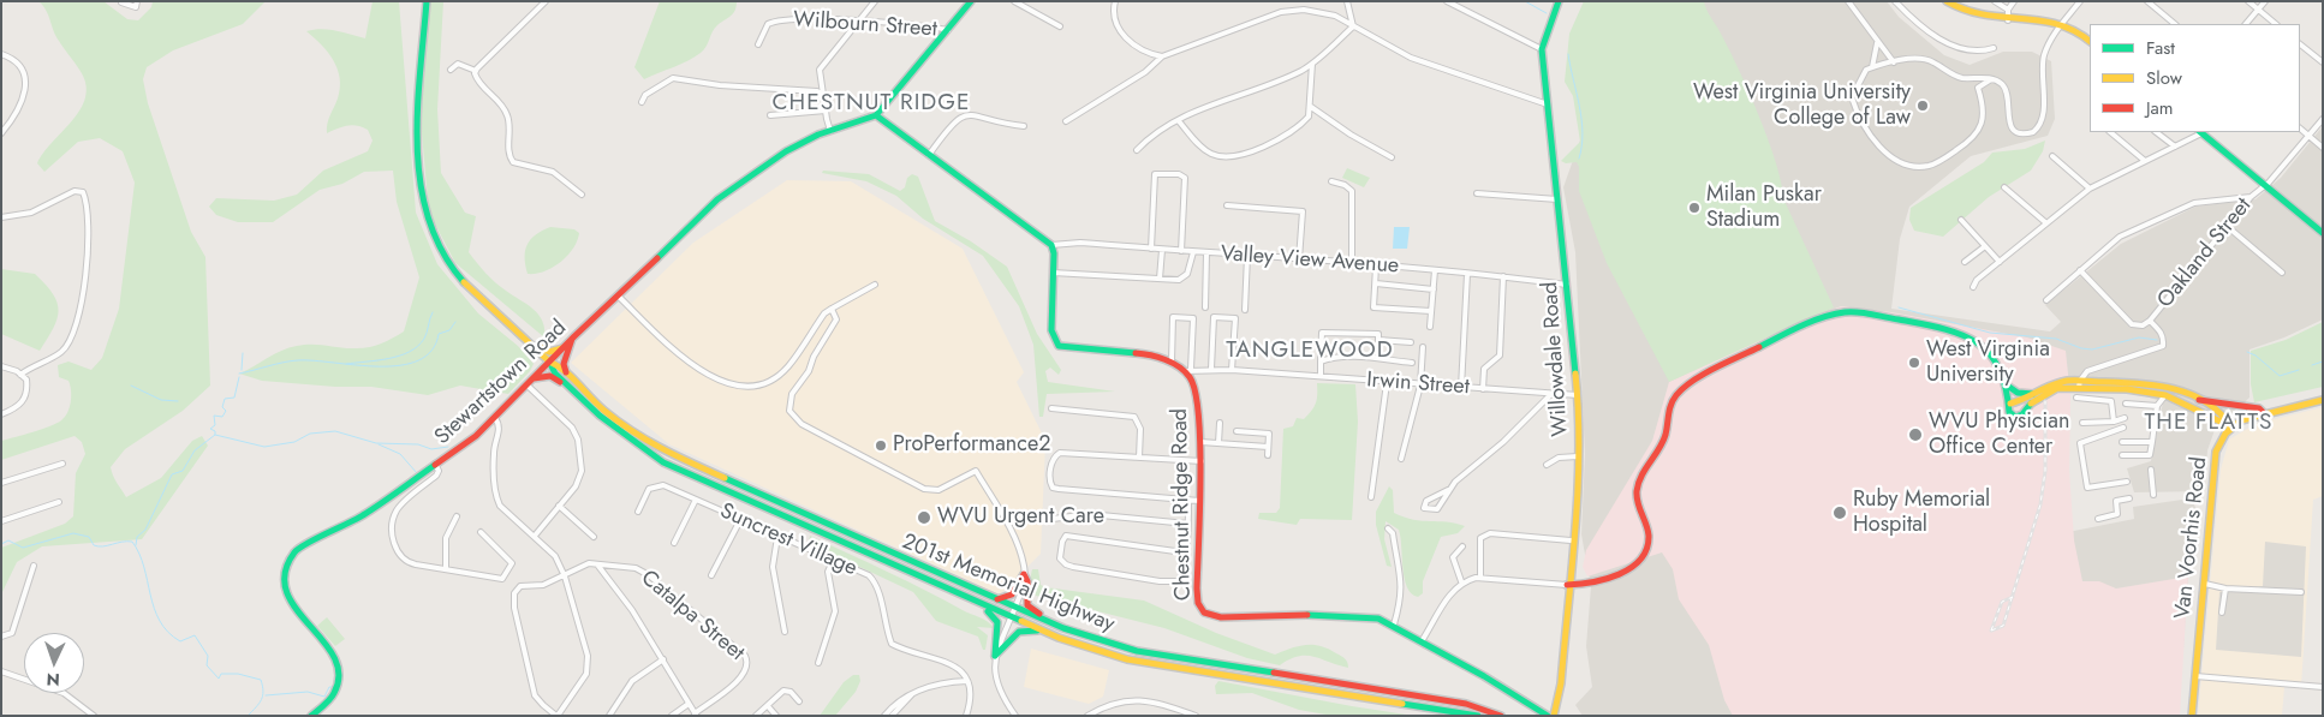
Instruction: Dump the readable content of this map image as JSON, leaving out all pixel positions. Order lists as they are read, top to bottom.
{
  "streets": {
    "street": [
      "Wilbourn Street",
      "Oakland Street",
      "Valley View Avenue",
      "Willowdale Road",
      "Stewartstown Road",
      "Irwin Street",
      "Chestnut Ridge Road",
      "Van Voorhis Road",
      "Suncrest Village",
      "201st Memorial Highway",
      "Catalpa Street"
    ]
  },
  "crossings": [
    ["Valley View Avenue", "Willowdale Road"],
    ["Willowdale Road", "Irwin Street"],
    ["Stewartstown Road", "201st Memorial Highway"],
    ["Irwin Street", "Chestnut Ridge Road"]
  ],
  "districts": ["CHESTNUT RIDGE", "TANGLEWOOD", "THE FLATTS"],
  "places": [
    "West Virginia University College of Law",
    "Milan Puskar Stadium",
    "West Virginia University",
    "WVU Physician Office Center",
    "ProPerformance2",
    "Ruby Memorial Hospital",
    "WVU Urgent Care"
  ],
  "legend": ["Fast", "Slow", "Jam"],
  "north": "bottom"
}
